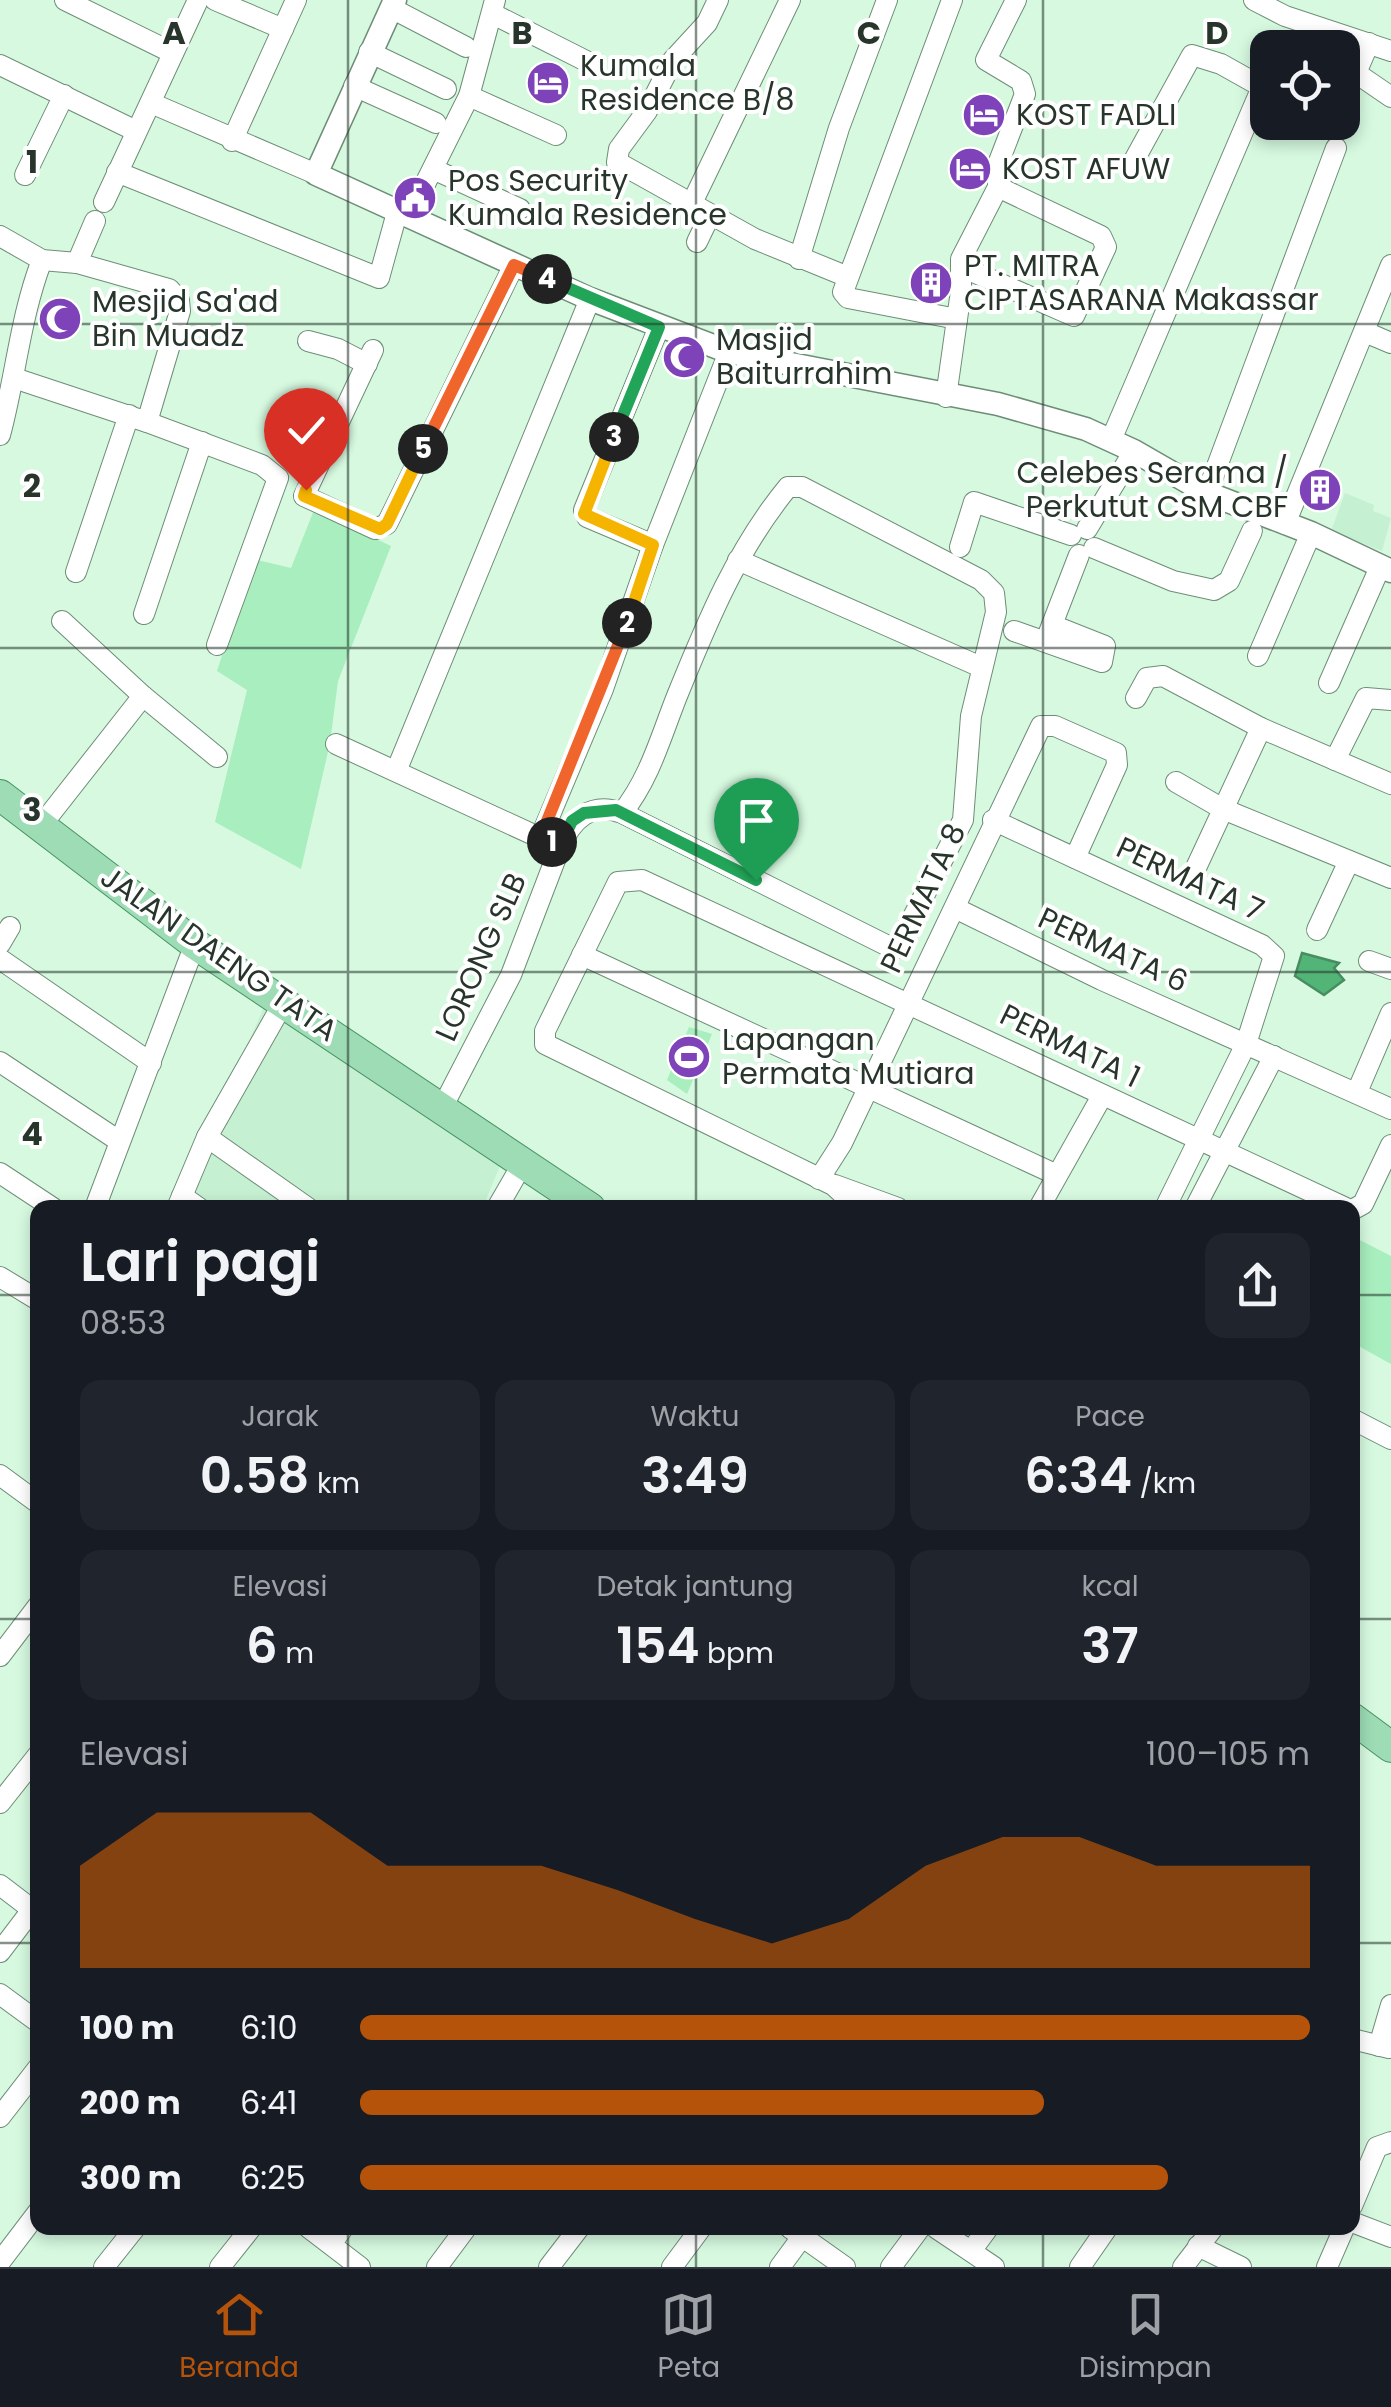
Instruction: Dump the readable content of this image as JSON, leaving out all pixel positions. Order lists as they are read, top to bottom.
{
  "streets": {
    "main road": ["JALAN DAENG TATA"],
    "street": [
      "PERMATA 7",
      "PERMATA 8",
      "PERMATA 6",
      "LORONG SLB",
      "PERMATA 1"
    ]
  },
  "crossings": [
    ["PERMATA 7", "PERMATA 8"],
    ["PERMATA 7", "PERMATA 6"],
    ["PERMATA 8", "PERMATA 6"],
    ["PERMATA 8", "PERMATA 1"],
    ["JALAN DAENG TATA", "LORONG SLB"]
  ],
  "places": {
    "hotel": ["Kumala Residence B/8", "KOST FADLI", "KOST AFUW"],
    "public building": ["Pos Security Kumala Residence"],
    "building": ["PT. MITRA CIPTASARANA Makassar", "Celebes Serama / Perkutut CSM CBF"],
    "mosque": ["Mesjid Sa'ad Bin Muadz", "Masjid Baiturrahim"],
    "sports": ["Lapangan Permata Mutiara"]
  },
  "page": {
    "pins": [
      "4",
      "3",
      "5",
      "2",
      "1"
    ],
    "heading": ["Lari pagi", "08:53"],
    "stats": [
      ["Jarak", "0.58 km"],
      ["Waktu", "3:49"],
      ["Pace", "6:34 /km"],
      ["Elevasi", "6 m"],
      ["Detak jantung", "154 bpm"],
      ["kcal", "37"]
    ],
    "chart": ["Elevasi", "100–105 m"],
    "list": [
      {
        "name": "100 m",
        "note": "6:10"
      },
      {
        "name": "200 m",
        "note": "6:41"
      },
      {
        "name": "300 m",
        "note": "6:25"
      }
    ],
    "tabs": ["Beranda", "Peta", "Disimpan"]
  },
  "grid": {
    "columns": [
      "A",
      "B",
      "C",
      "D"
    ],
    "rows": [
      "1",
      "2",
      "3",
      "4"
    ]
  }
}
